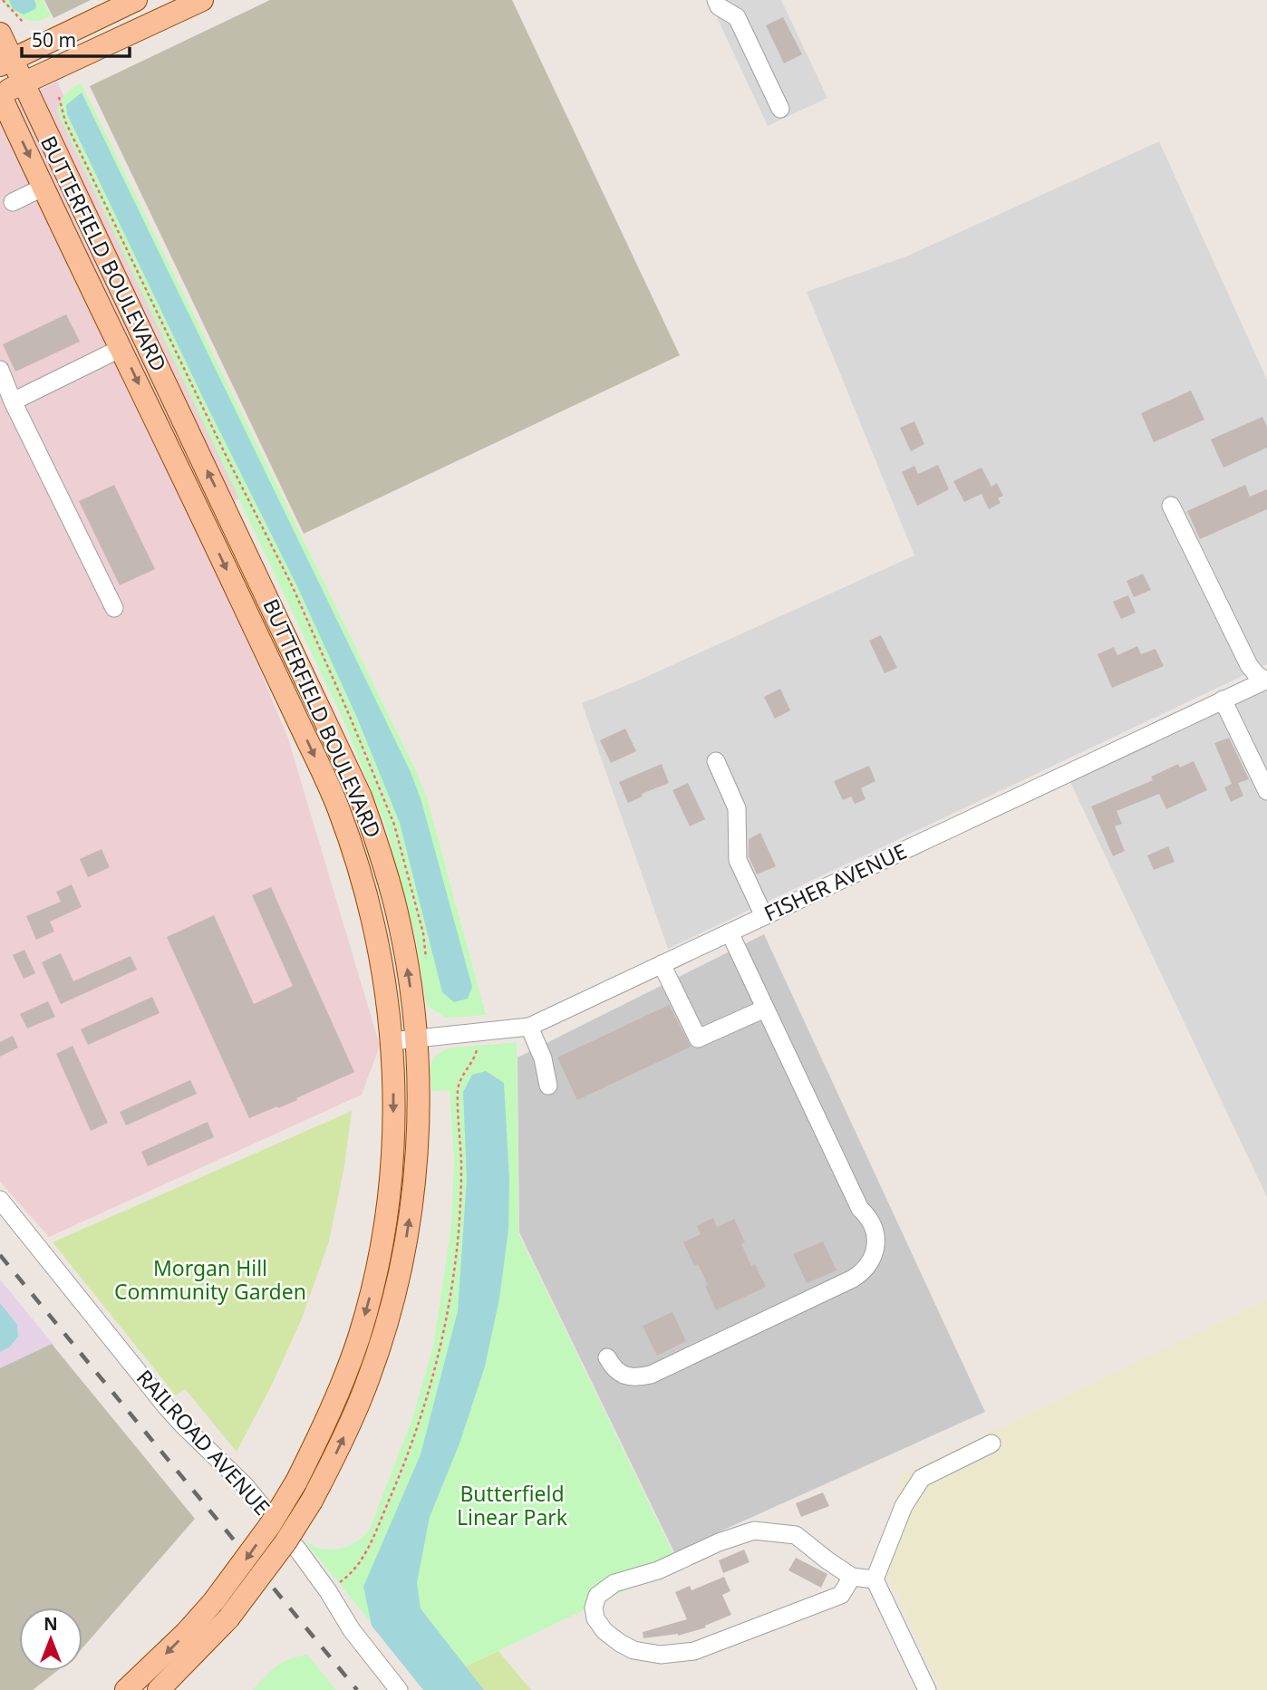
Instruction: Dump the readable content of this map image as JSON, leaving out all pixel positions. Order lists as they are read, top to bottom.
{
  "streets": {
    "main road": ["BUTTERFIELD BOULEVARD"],
    "street": ["FISHER AVENUE", "RAILROAD AVENUE"]
  },
  "crossings": [
    ["BUTTERFIELD BOULEVARD", "FISHER AVENUE"]
  ],
  "parks": ["Morgan Hill Community Garden", "Butterfield Linear Park"],
  "scale_bar": "50 m",
  "north": "top"
}
